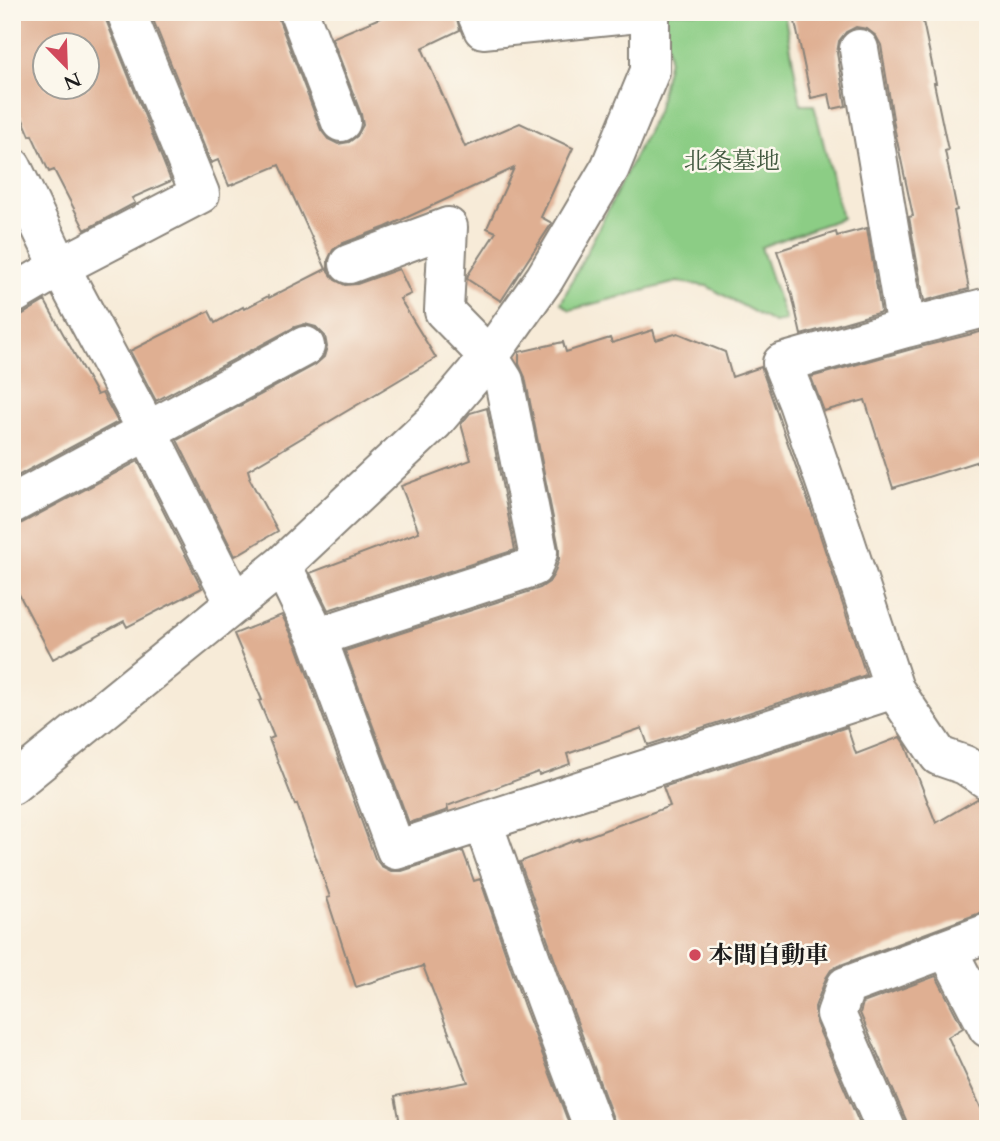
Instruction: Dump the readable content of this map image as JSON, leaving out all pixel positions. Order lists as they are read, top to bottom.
{
  "parks": ["北条墓地"],
  "places": ["本間自動車"],
  "north": "bottom right"
}
